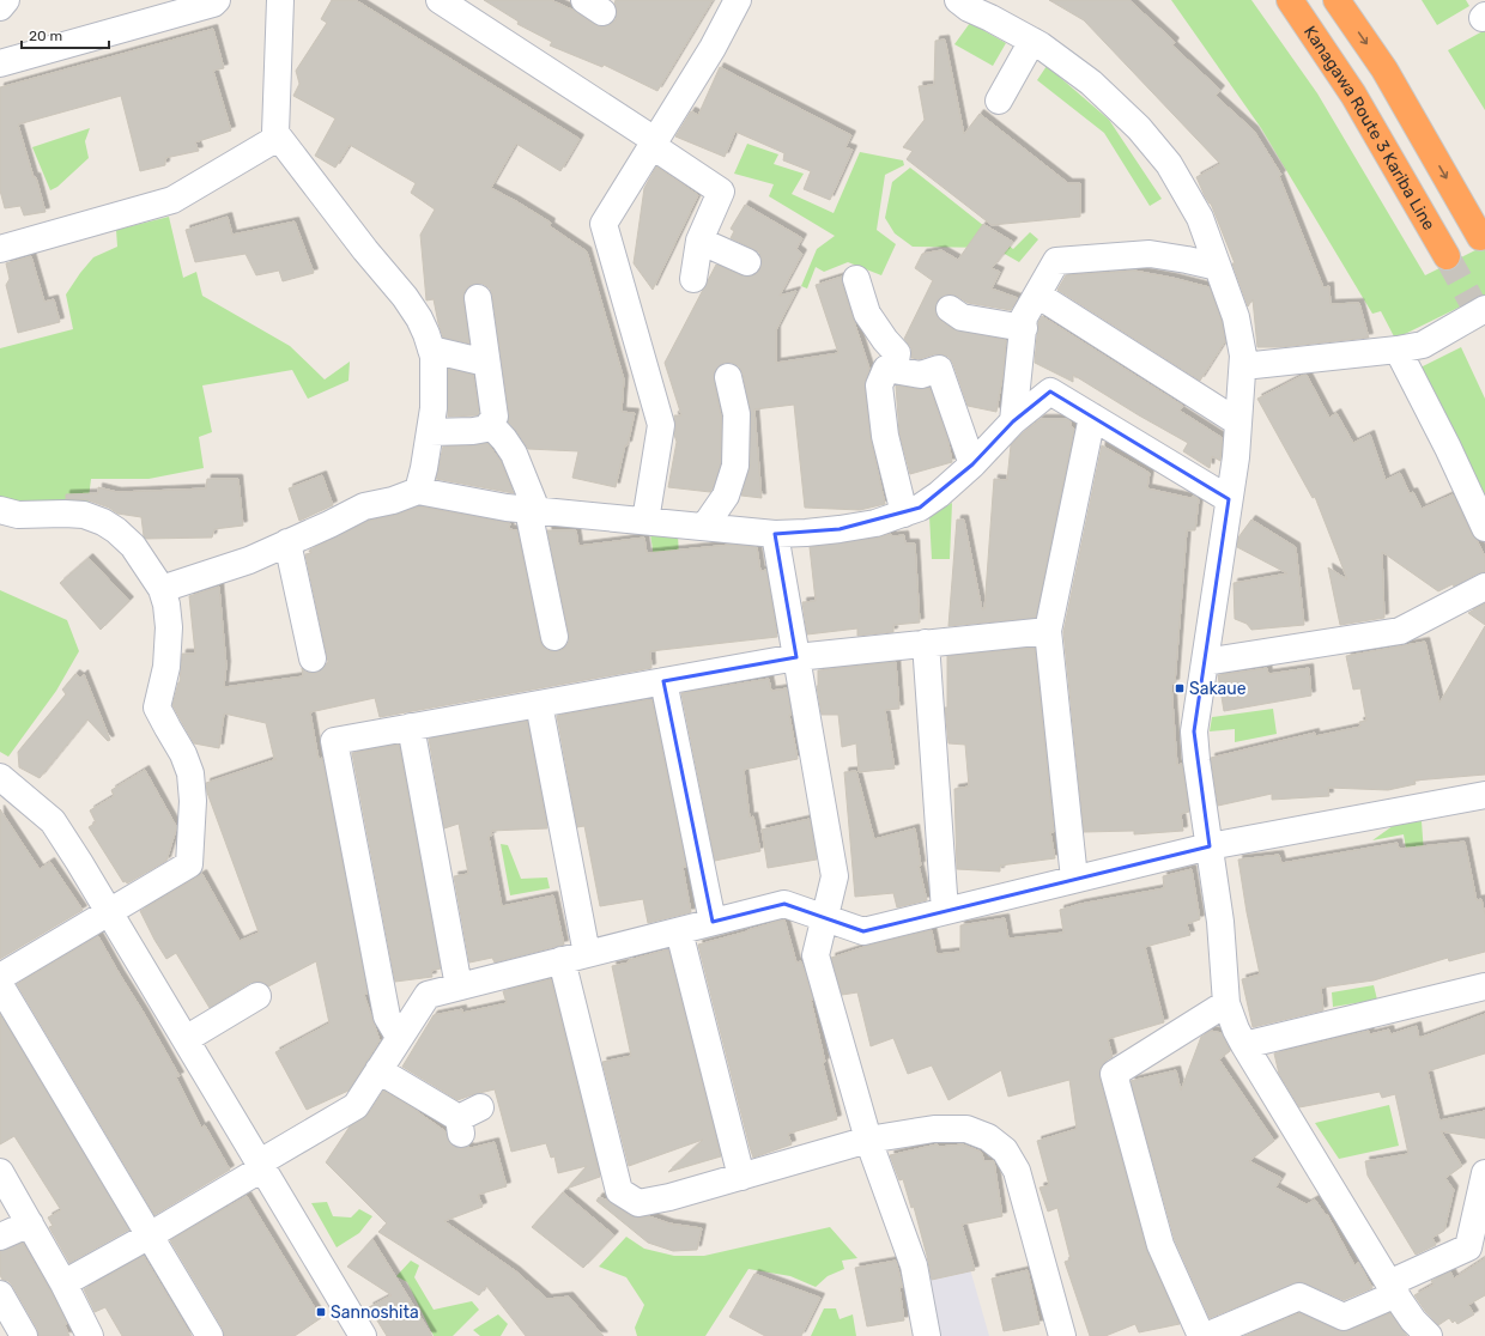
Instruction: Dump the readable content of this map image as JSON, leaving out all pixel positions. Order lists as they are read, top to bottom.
{
  "streets": {
    "highway": ["Kanagawa Route 3 Kariba Line"]
  },
  "places": {
    "transit": ["Sakaue", "Sannoshita"]
  },
  "scale_bar": "20 m"
}
